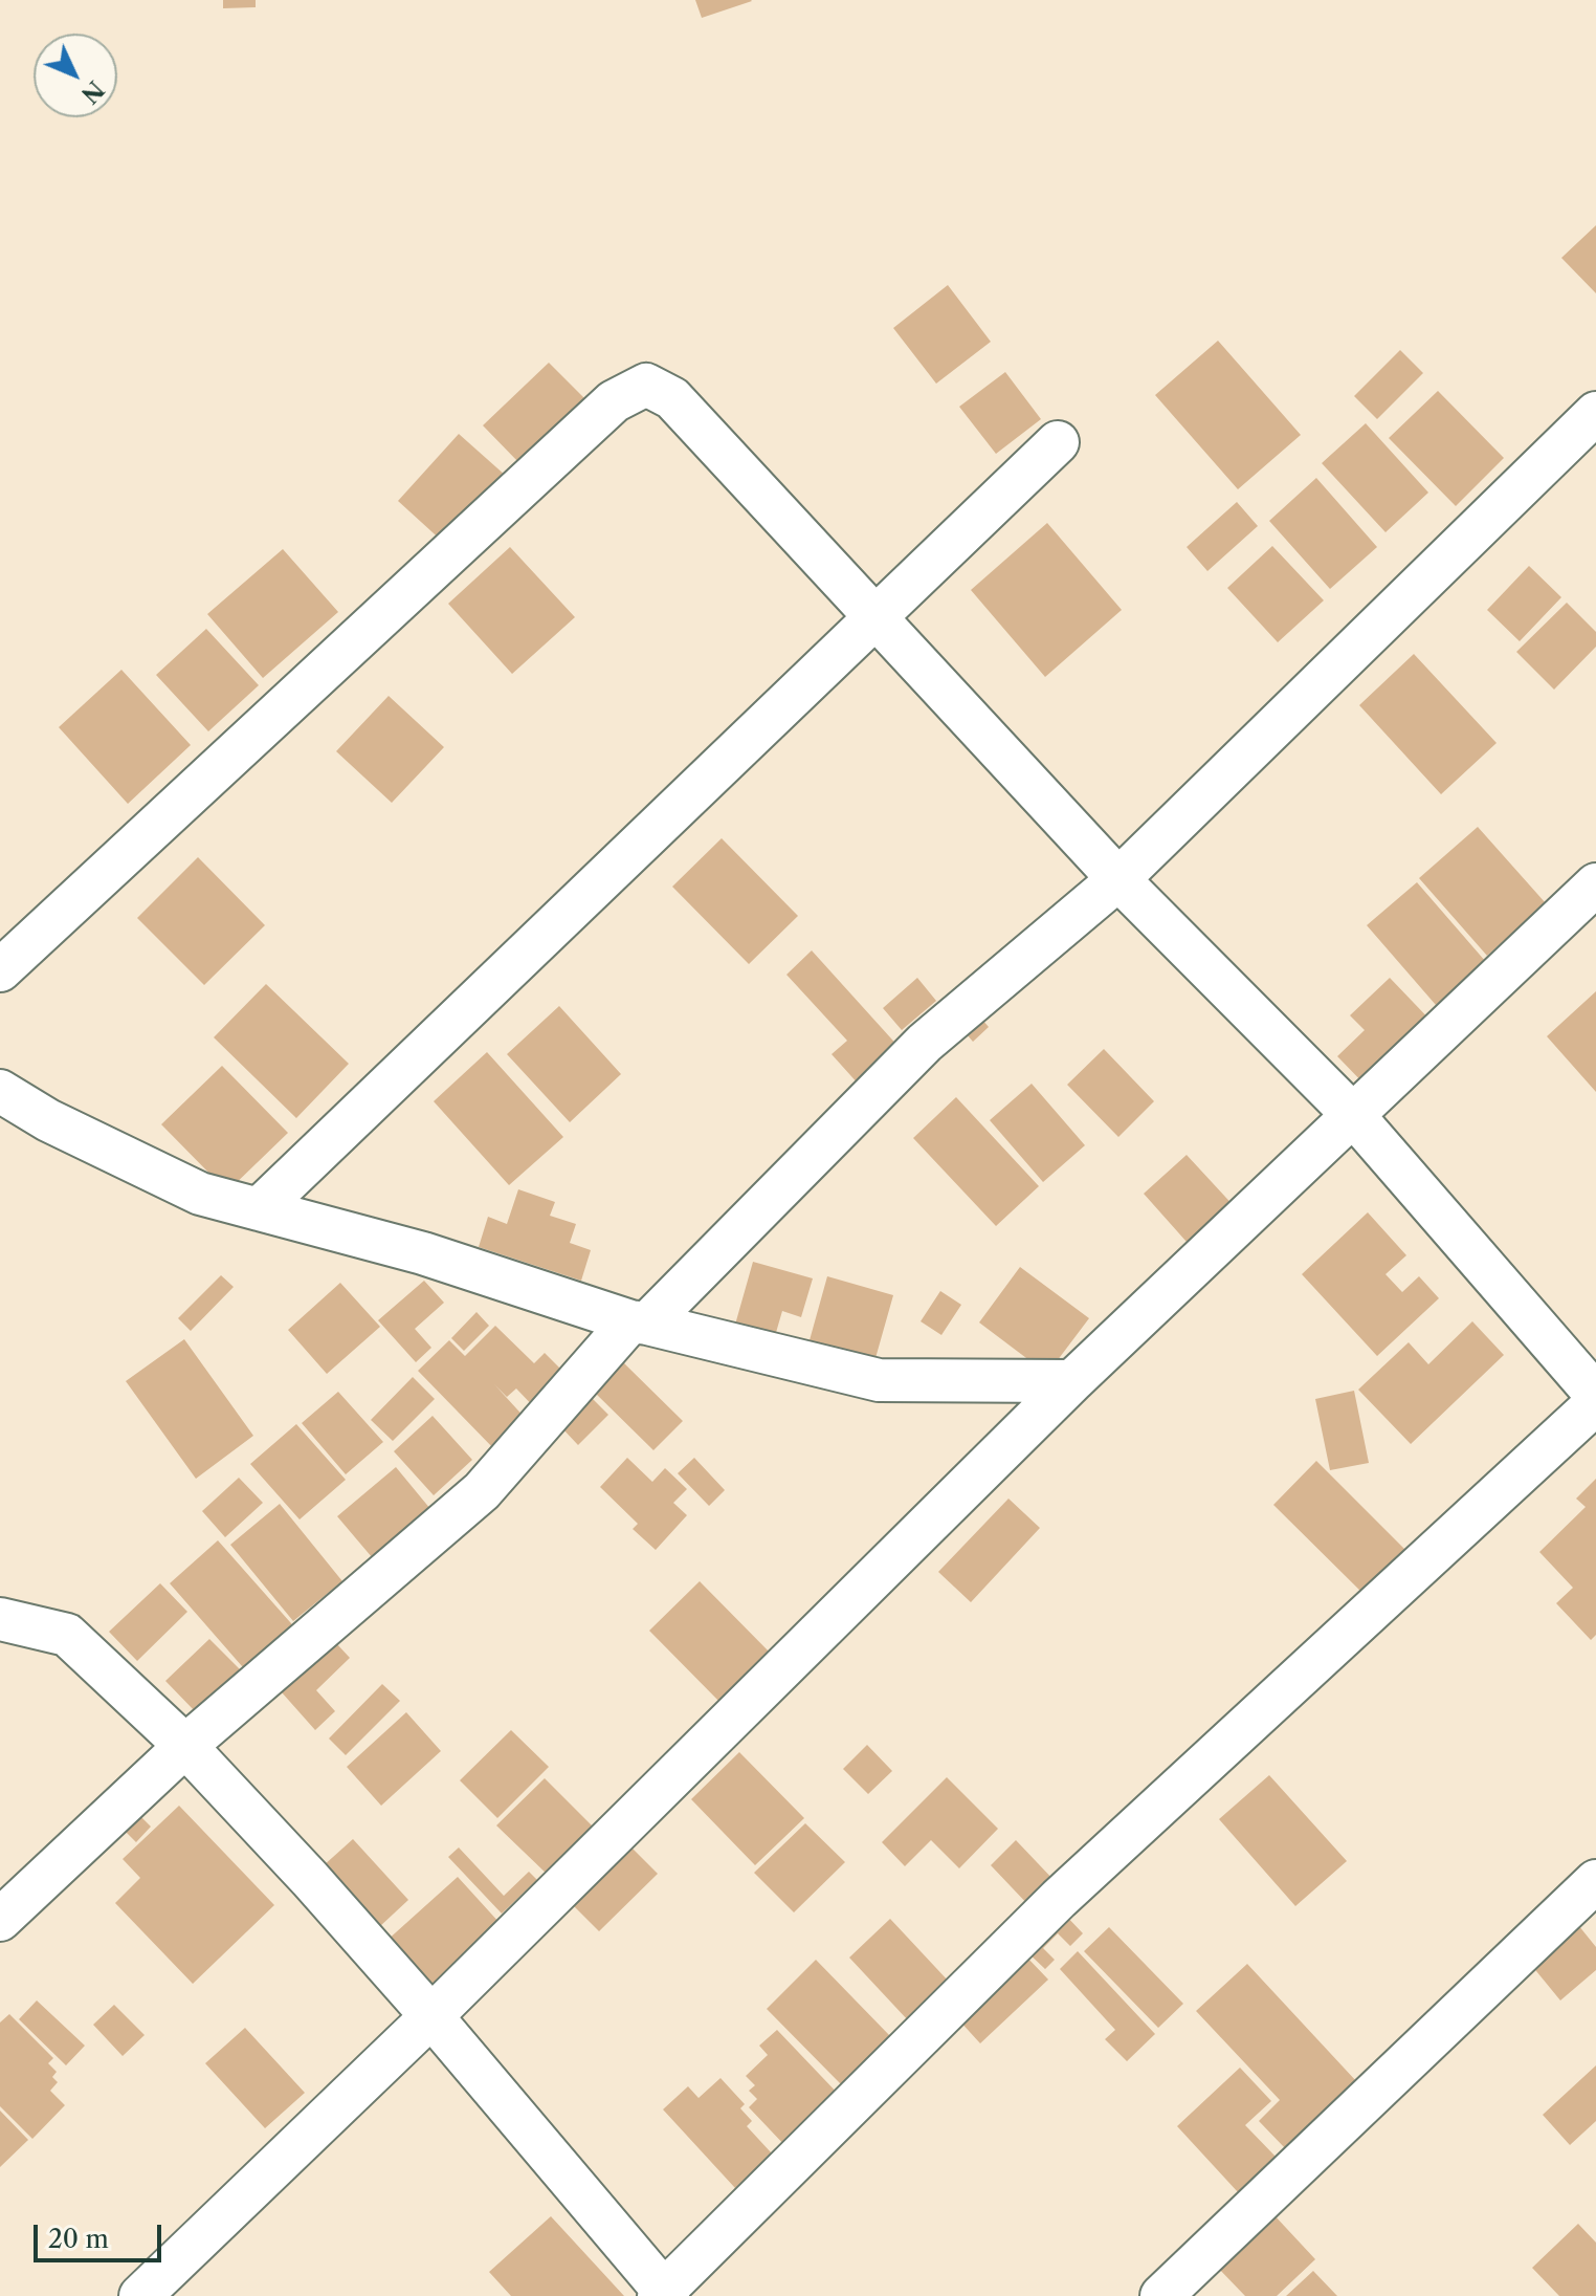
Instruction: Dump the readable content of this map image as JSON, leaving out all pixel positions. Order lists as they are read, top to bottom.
{
  "scale_bar": "20 m",
  "north": "bottom right"
}
